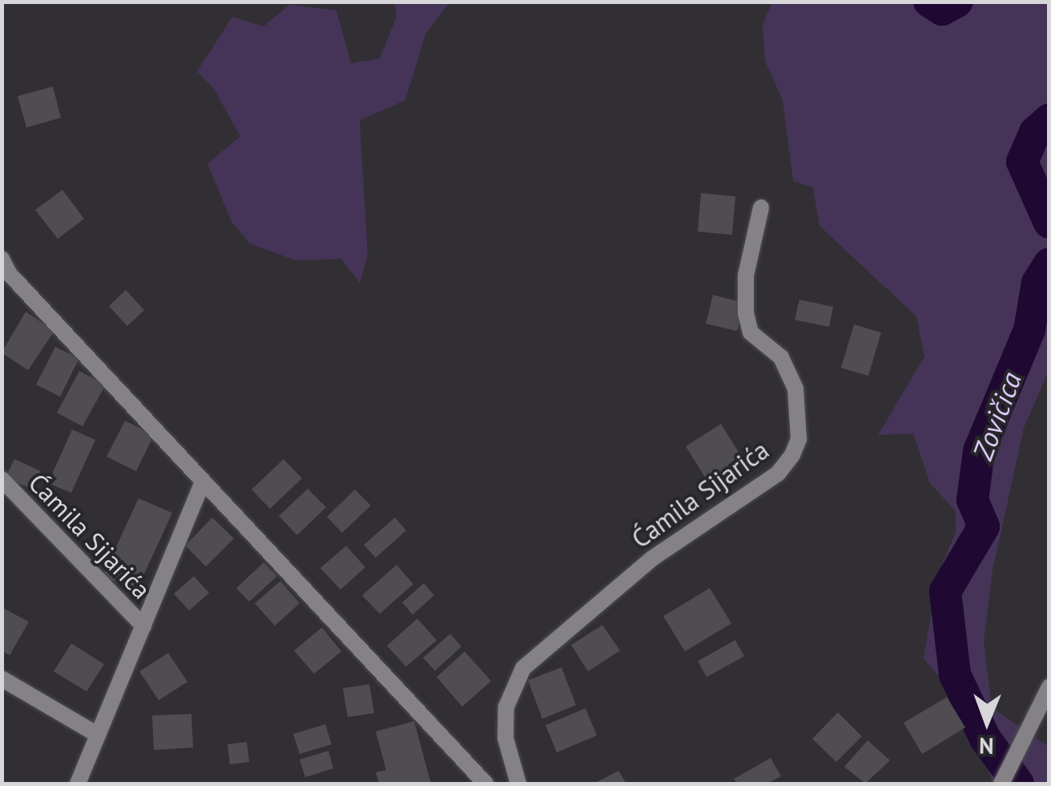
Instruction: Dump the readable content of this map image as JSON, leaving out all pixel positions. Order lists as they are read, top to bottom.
{
  "streets": {
    "street": ["Ćamila Sijarića"]
  },
  "water": ["Zovičica"],
  "north": "bottom"
}
